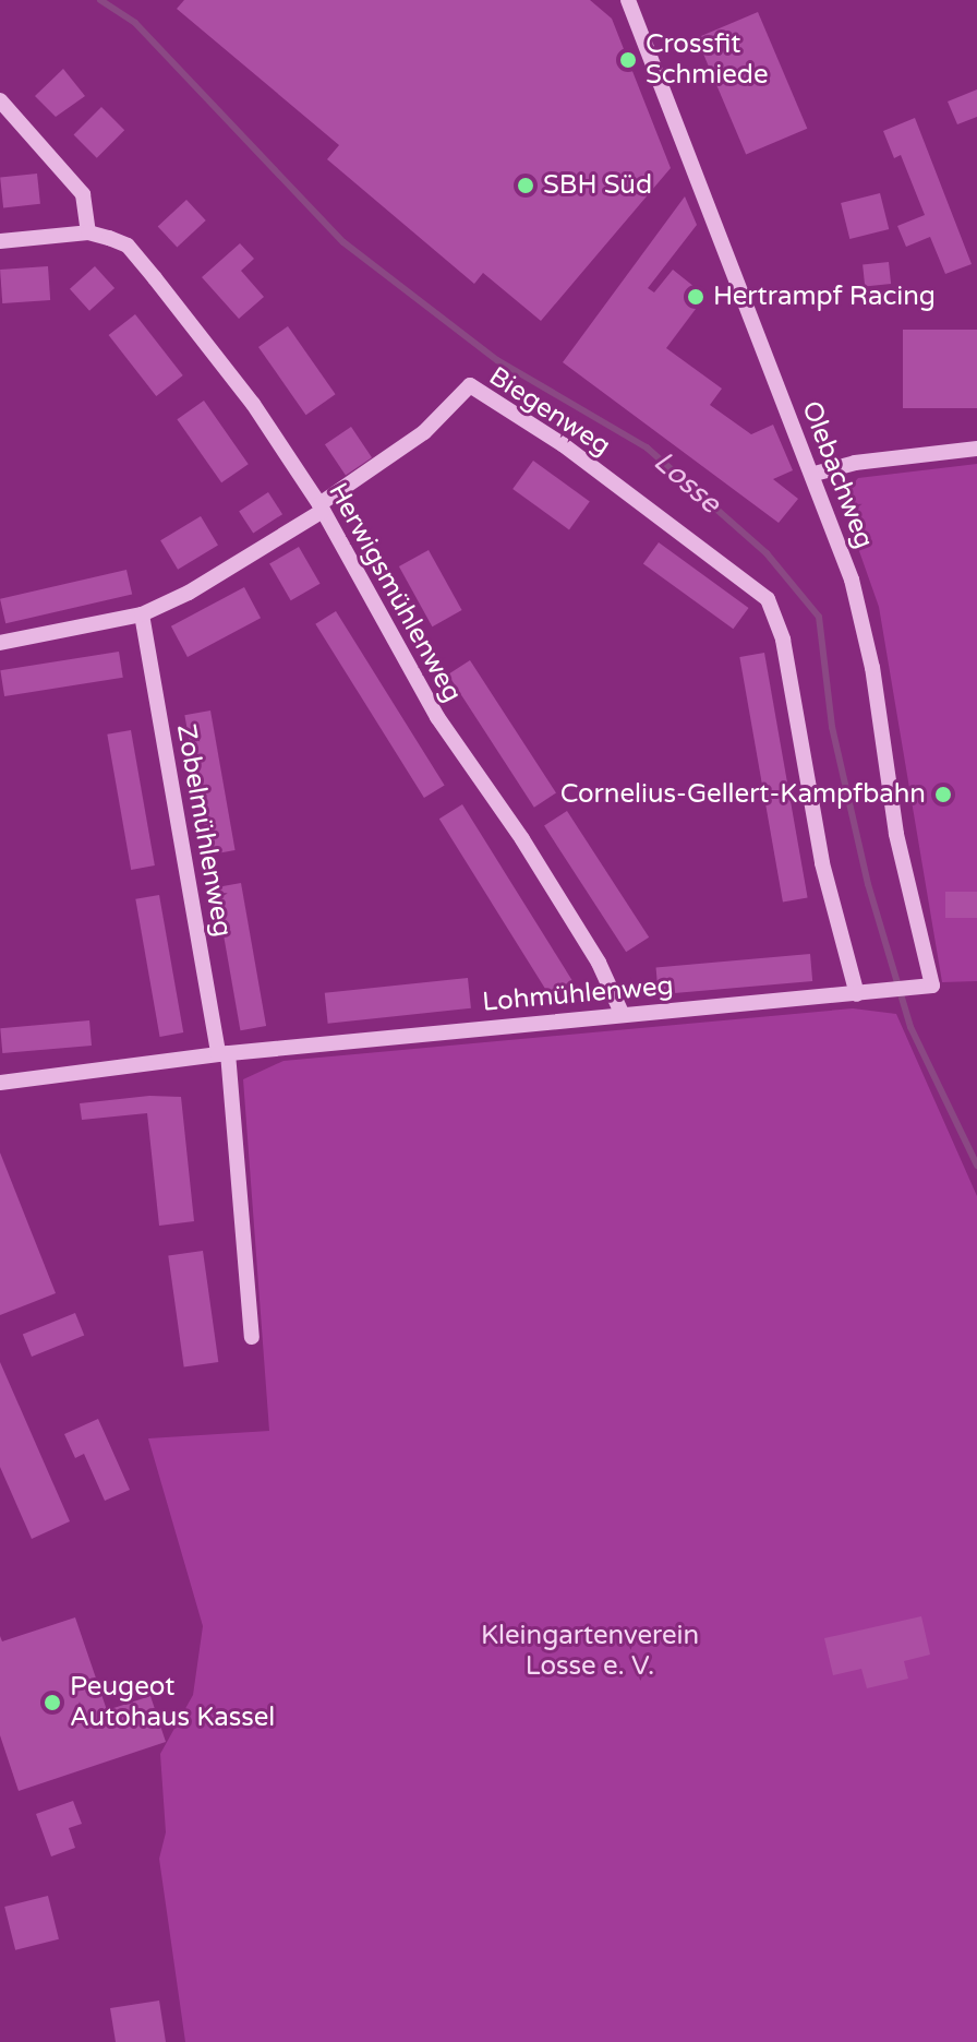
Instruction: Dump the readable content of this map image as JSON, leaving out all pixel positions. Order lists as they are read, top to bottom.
{
  "streets": {
    "street": [
      "Biegenweg",
      "Olebachweg",
      "Herwigsmühlenweg",
      "Zobelmühlenweg",
      "Lohmühlenweg"
    ]
  },
  "crossings": [
    ["Biegenweg", "Herwigsmühlenweg"],
    ["Biegenweg", "Lohmühlenweg"],
    ["Olebachweg", "Lohmühlenweg"],
    ["Herwigsmühlenweg", "Lohmühlenweg"],
    ["Zobelmühlenweg", "Lohmühlenweg"]
  ],
  "water": ["Losse"],
  "parks": ["Kleingartenverein Losse e. V."],
  "places": [
    "Crossfit Schmiede",
    "SBH Süd",
    "Hertrampf Racing",
    "Cornelius-Gellert-Kampfbahn",
    "Peugeot Autohaus Kassel"
  ]
}
